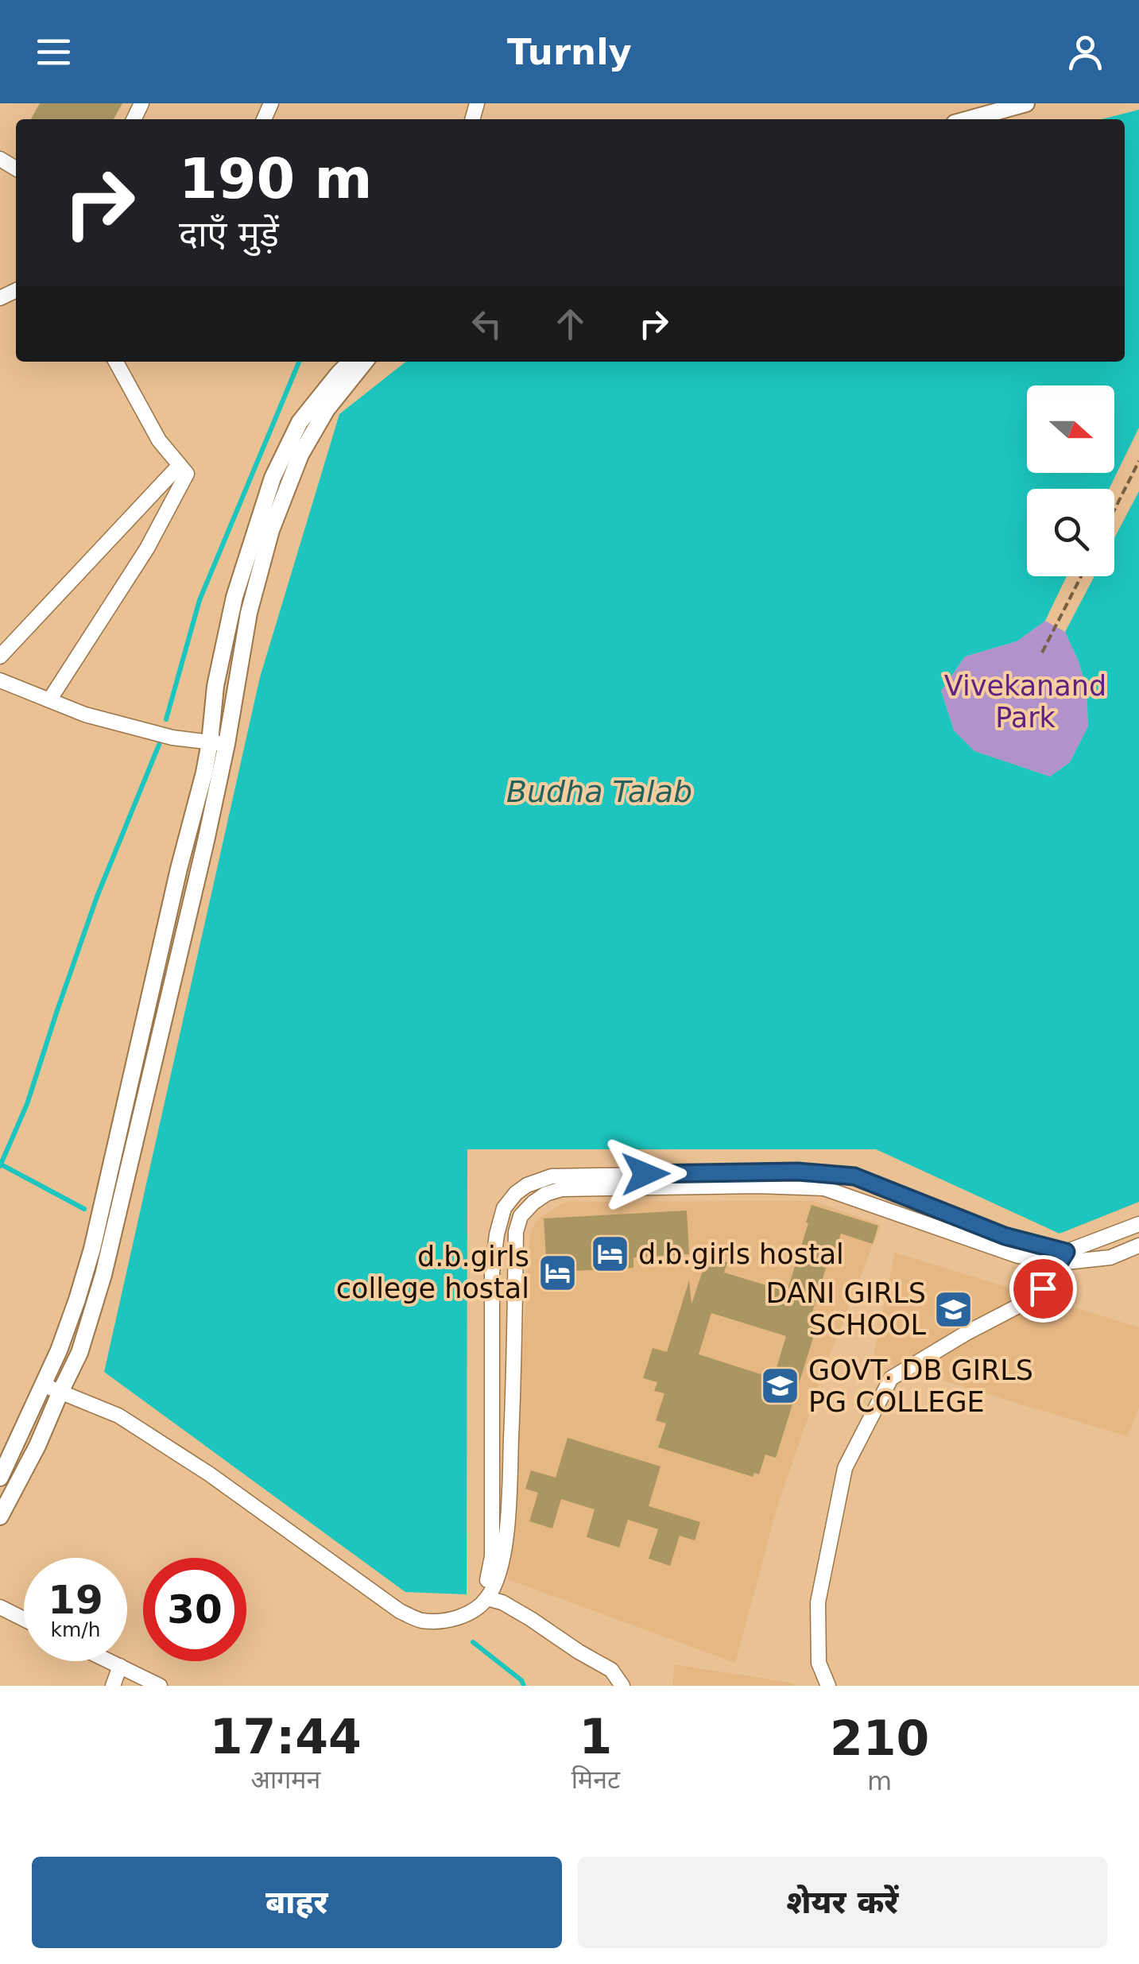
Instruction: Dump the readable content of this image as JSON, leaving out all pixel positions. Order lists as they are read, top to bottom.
{
  "water": ["Budha Talab"],
  "parks": ["Vivekanand Park"],
  "places": {
    "hotel": ["d.b.girls hostal", "d.b.girls college hostal"],
    "school or university": ["DANI GIRLS SCHOOL", "GOVT. DB GIRLS PG COLLEGE"]
  },
  "north": "right",
  "page": {
    "header": "Turnly",
    "turn": ["190 m", "दाएँ मुड़ें"],
    "speed": "19 km/h",
    "limit": "30",
    "eta": [
      "17:44",
      "आगमन",
      "1",
      "मिनट",
      "210",
      "m"
    ],
    "buttons": ["बाहर", "शेयर करें"]
  }
}
